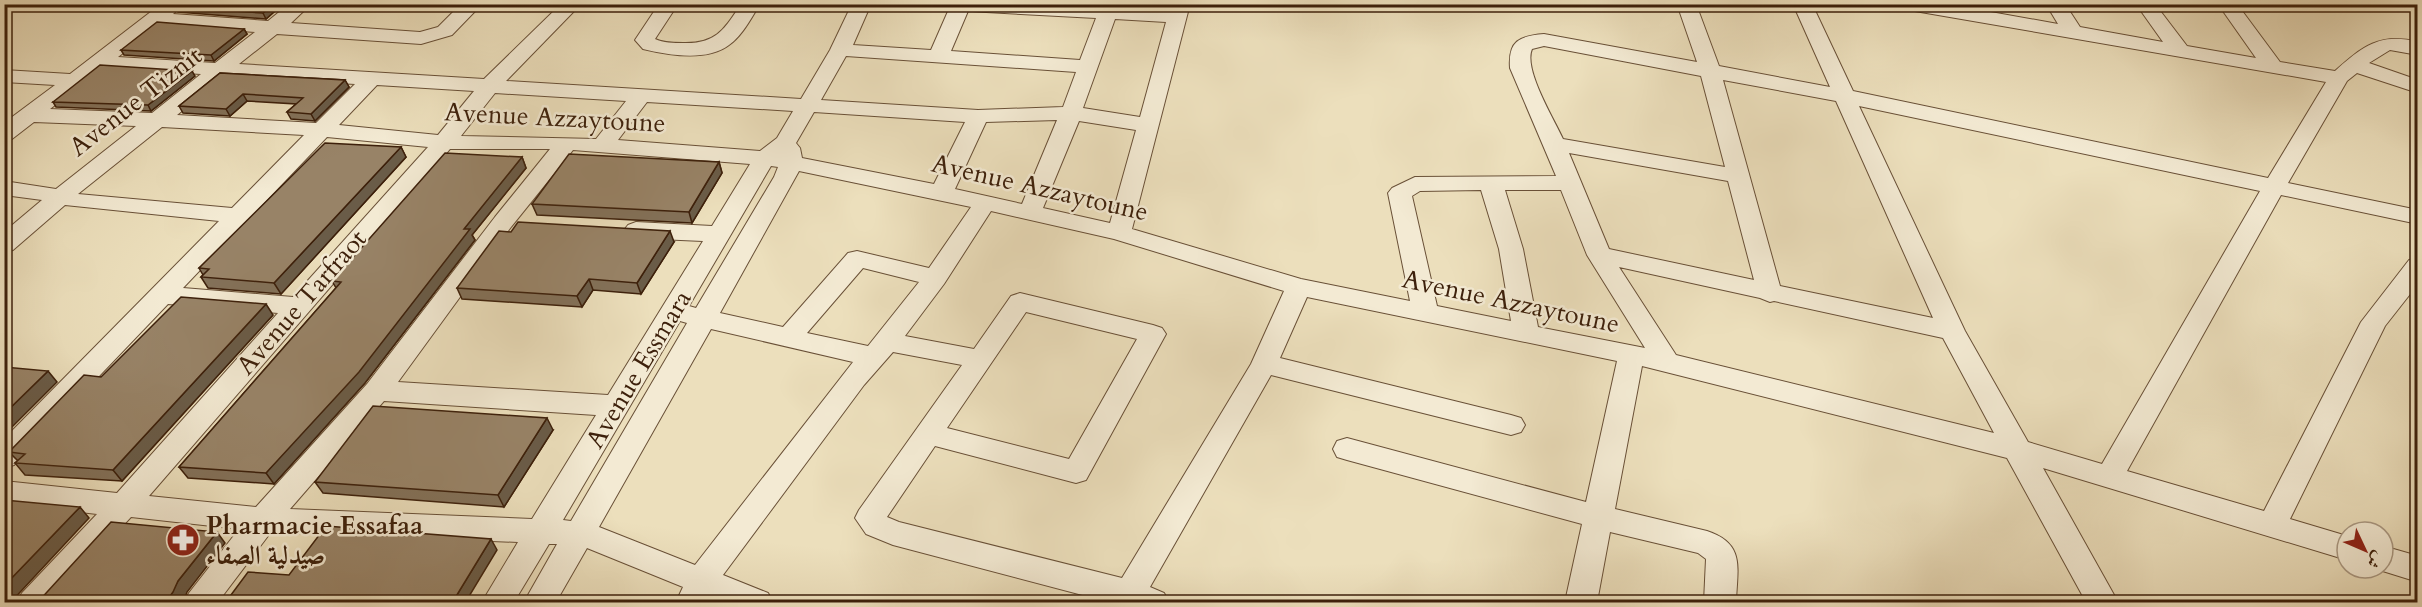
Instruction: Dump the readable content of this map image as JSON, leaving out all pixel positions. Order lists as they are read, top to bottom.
{
  "streets": {
    "street": [
      "Avenue Tiznit",
      "Avenue Azzaytoune",
      "Avenue Tarfraot",
      "Avenue Essmara"
    ]
  },
  "crossings": [
    ["Avenue Tiznit", "Avenue Azzaytoune"],
    ["Avenue Azzaytoune", "Avenue Tarfraot"],
    ["Avenue Azzaytoune", "Avenue Essmara"]
  ],
  "places": {
    "pharmacy": ["Pharmacie Essafaa صيدلية الصفاء"]
  },
  "north": "bottom right"
}
